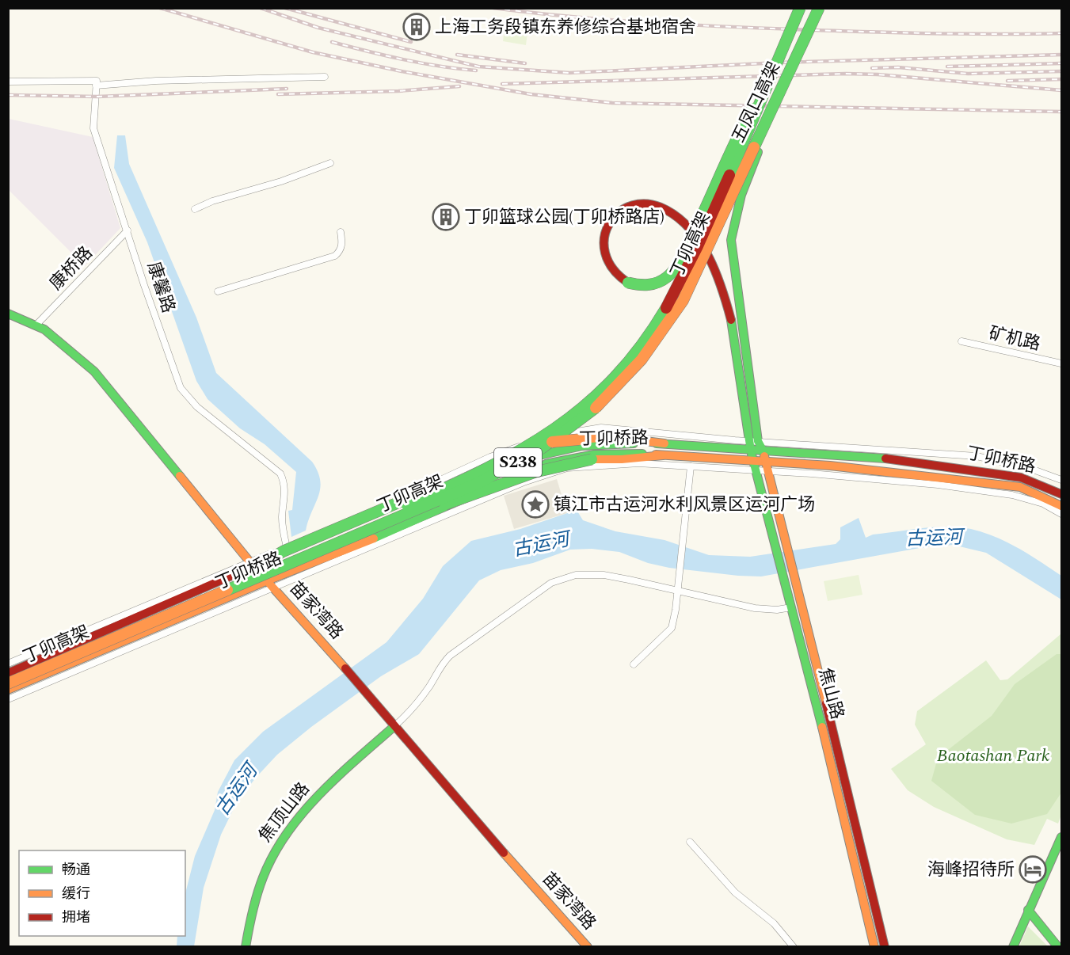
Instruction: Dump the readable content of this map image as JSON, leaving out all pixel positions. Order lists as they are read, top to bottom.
{
  "streets": {
    "main road": [
      "五凤口高架",
      "丁卯高架",
      "丁卯桥路",
      "S238",
      "苗家湾路",
      "焦山路",
      "焦顶山路"
    ],
    "street": ["康桥路", "康馨路", "矿机路"]
  },
  "crossings": [
    ["五凤口高架", "丁卯高架"],
    ["康桥路", "康馨路"],
    ["康桥路", "苗家湾路"],
    ["丁卯桥路", "苗家湾路"],
    ["丁卯桥路", "焦山路"],
    ["苗家湾路", "焦顶山路"]
  ],
  "water": ["古运河"],
  "parks": ["Baotashan Park"],
  "places": {
    "building": ["上海工务段镇东养修综合基地宿舍", "丁卯篮球公园(丁卯桥路店)"],
    "place": ["镇江市古运河水利风景区运河广场"],
    "hotel": ["海峰招待所"]
  },
  "legend": ["畅通", "缓行", "拥堵"]
}
